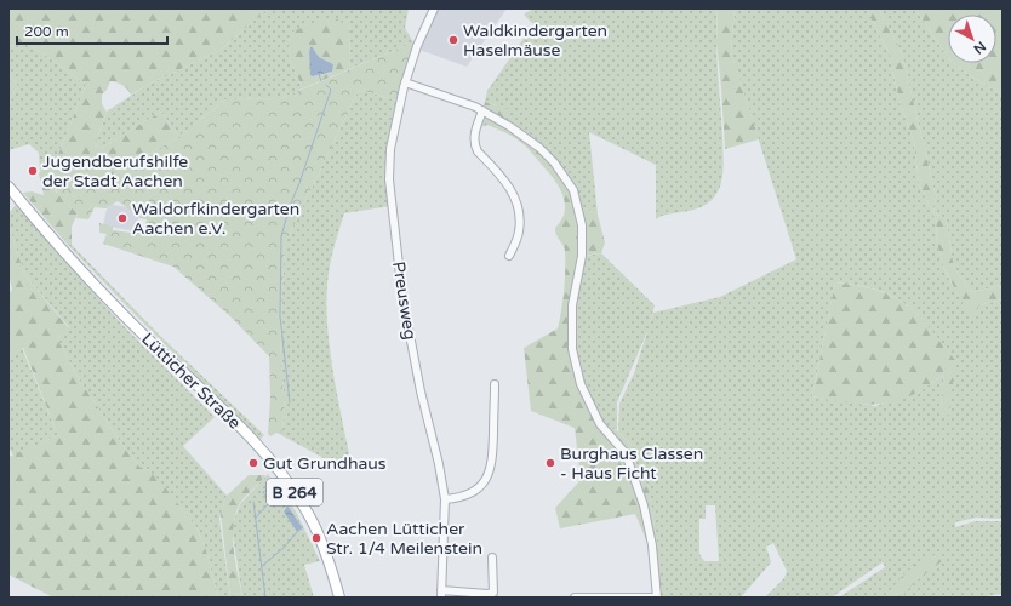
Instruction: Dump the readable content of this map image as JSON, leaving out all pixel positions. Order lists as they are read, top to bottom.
{
  "streets": {
    "main road": ["Lütticher Straße", "B 264"],
    "street": ["Preusweg"]
  },
  "places": [
    "Waldkindergarten Haselmäuse",
    "Jugendberufshilfe der Stadt Aachen",
    "Waldorfkindergarten Aachen e.V.",
    "Gut Grundhaus",
    "Burghaus Classen - Haus Ficht",
    "Aachen Lütticher Str. 1/4 Meilenstein"
  ],
  "scale_bar": "200 m",
  "north": "bottom right"
}
